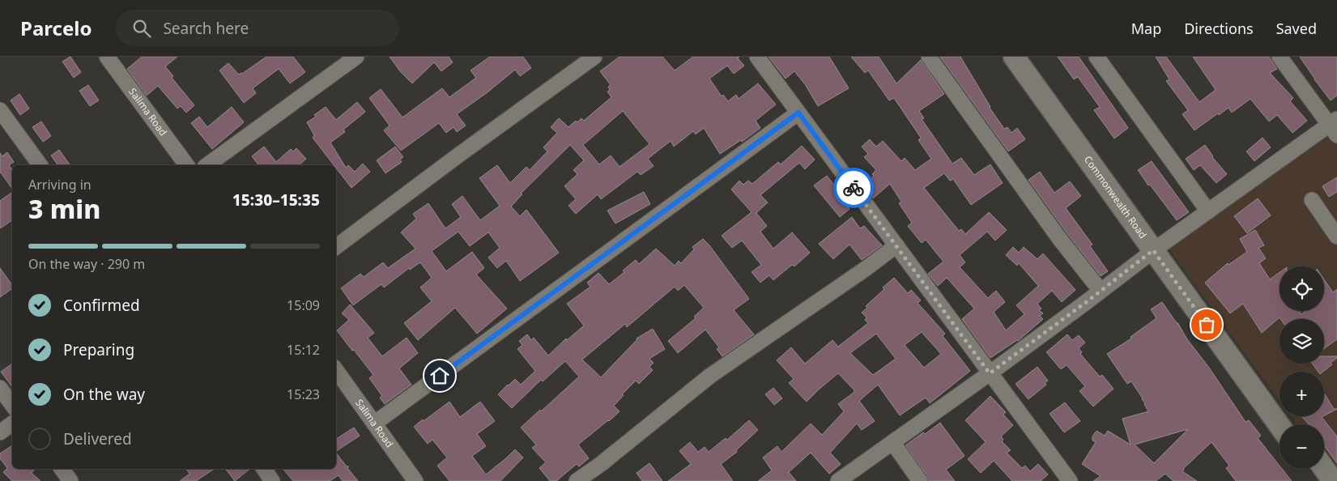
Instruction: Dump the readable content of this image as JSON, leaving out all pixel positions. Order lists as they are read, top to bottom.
{
  "streets": {
    "main road": ["Commonwealth Road"],
    "street": ["Salima Road"]
  },
  "page": {
    "header": "Parcelo",
    "search": "Search here",
    "nav": ["Map", "Directions", "Saved"],
    "heading": ["3 min", "Arriving in", "15:30–15:35"],
    "bar": "On the way · 290 m",
    "map_buttons": ["+", "−"],
    "list": [
      ["Confirmed", "15:09"],
      ["Preparing", "15:12"],
      ["On the way", "15:23"],
      "Delivered"
    ]
  }
}
